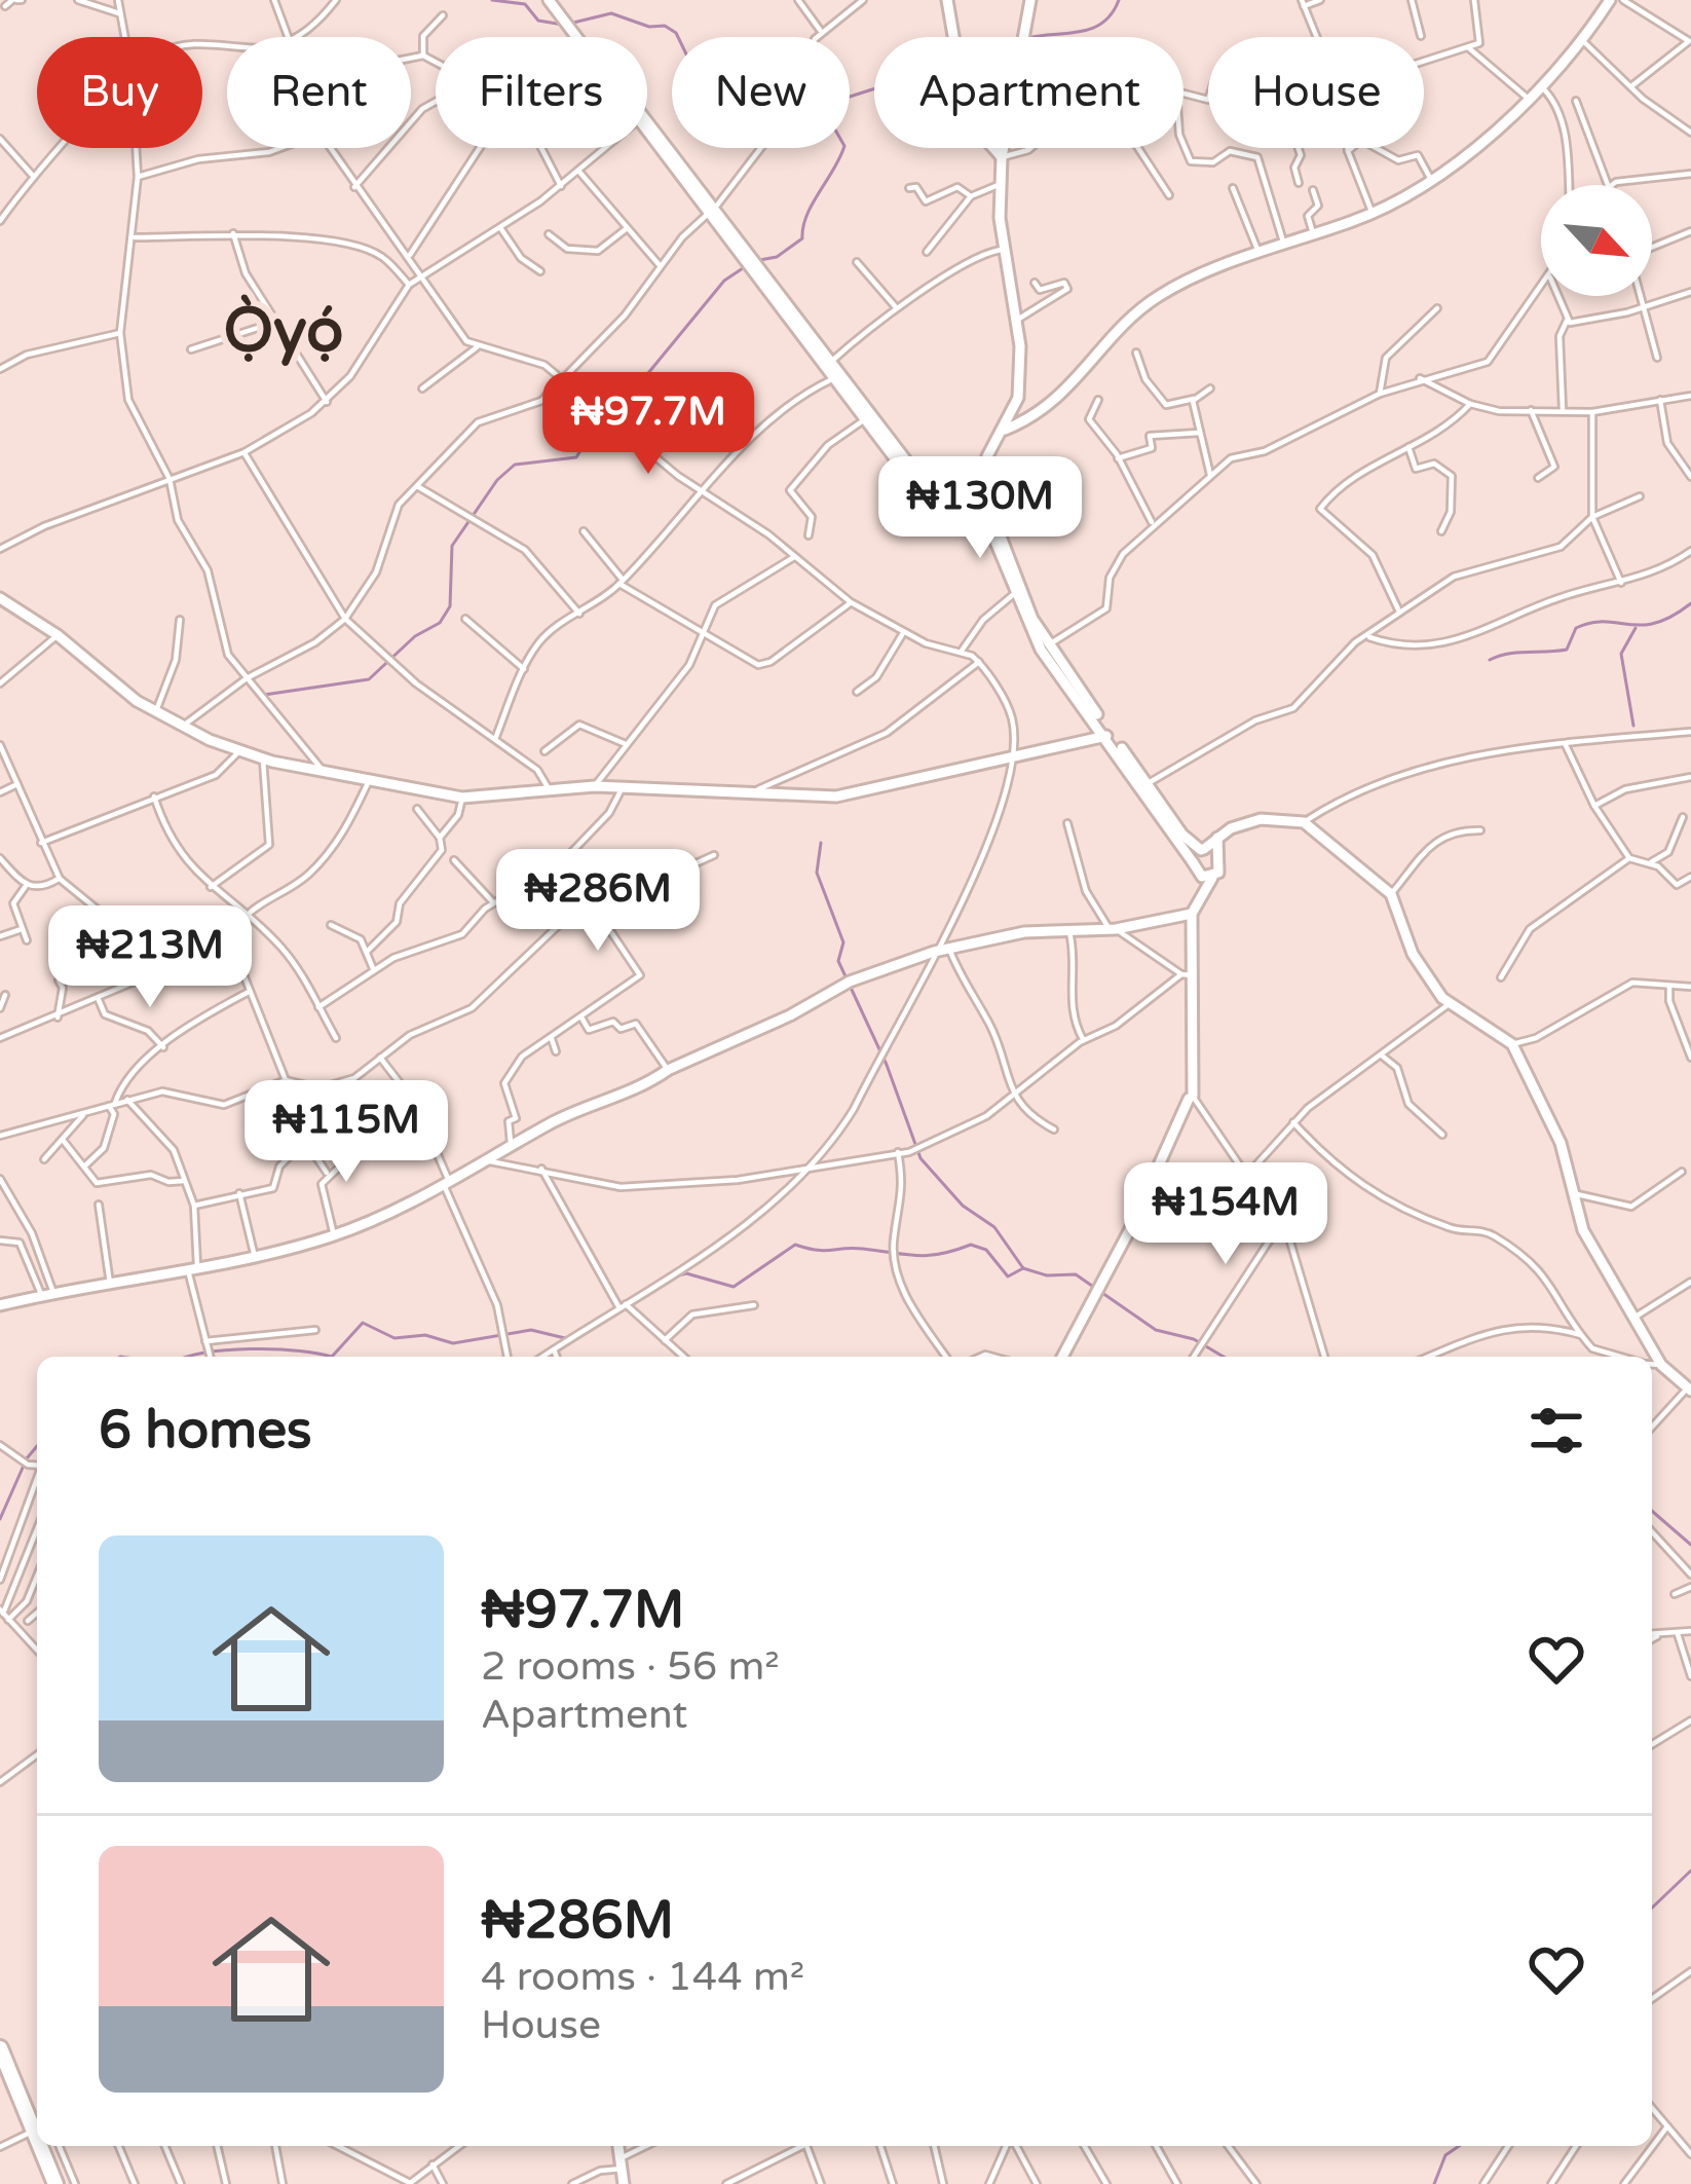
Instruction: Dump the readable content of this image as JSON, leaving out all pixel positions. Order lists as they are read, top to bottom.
{
  "districts": ["Ọ̀yọ́"],
  "north": "bottom right",
  "page": {
    "chip": [
      "Buy",
      "Rent",
      "Filters",
      "New",
      "Apartment",
      "House"
    ],
    "price": [
      "₦97.7M",
      "₦130M",
      "₦286M",
      "₦213M",
      "₦115M",
      "₦154M"
    ],
    "heading": "6 homes",
    "list": [
      {
        "name": "₦97.7M",
        "note": "2 rooms · 56 m² · Apartment"
      },
      {
        "name": "₦286M",
        "note": "4 rooms · 144 m² · House"
      }
    ]
  }
}
